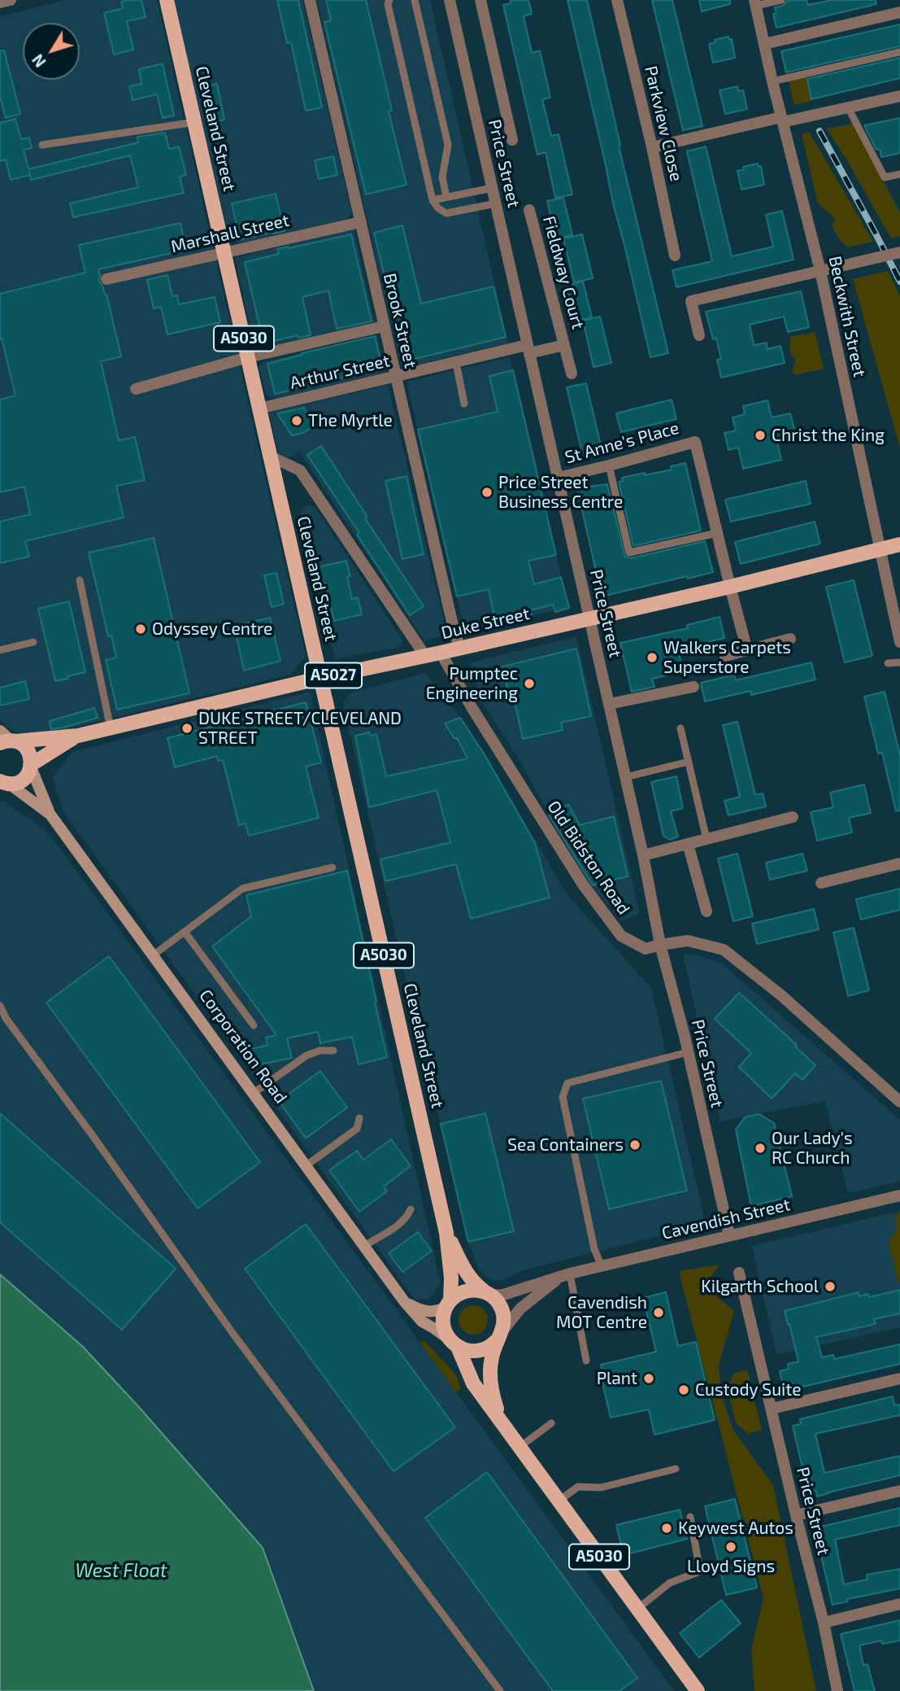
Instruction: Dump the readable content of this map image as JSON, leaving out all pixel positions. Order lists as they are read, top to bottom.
{
  "streets": {
    "main road": [
      "Cleveland Street",
      "A5030",
      "Duke Street",
      "A5027",
      "Corporation Road"
    ],
    "street": [
      "Parkview Close",
      "Price Street",
      "Marshall Street",
      "Fieldway Court",
      "Beckwith Street",
      "Brook Street",
      "Arthur Street",
      "St Anne's Place",
      "Old Bidston Road",
      "Cavendish Street"
    ]
  },
  "crossings": [
    ["Cleveland Street", "Marshall Street"],
    ["Cleveland Street", "A5030"],
    ["Cleveland Street", "Arthur Street"],
    ["Cleveland Street", "Duke Street"],
    ["Cleveland Street", "Corporation Road"],
    ["Cleveland Street", "Cavendish Street"],
    ["Price Street", "Fieldway Court"],
    ["Price Street", "Arthur Street"],
    ["Price Street", "St Anne's Place"],
    ["Price Street", "Duke Street"],
    ["Price Street", "Old Bidston Road"],
    ["Price Street", "Cavendish Street"],
    ["Marshall Street", "Brook Street"],
    ["Fieldway Court", "Arthur Street"],
    ["Beckwith Street", "Duke Street"],
    ["Brook Street", "Arthur Street"],
    ["Brook Street", "Duke Street"],
    ["A5030", "Corporation Road"],
    ["A5030", "Cavendish Street"],
    ["Duke Street", "Old Bidston Road"],
    ["Duke Street", "Corporation Road"],
    ["Corporation Road", "Cavendish Street"]
  ],
  "water": ["West Float"],
  "places": [
    "The Myrtle",
    "Christ the King",
    "Price Street Business Centre",
    "Odyssey Centre",
    "Walkers Carpets Superstore",
    "Pumptec Engineering",
    "DUKE STREET/CLEVELAND STREET",
    "Sea Containers",
    "Our Lady's RC Church",
    "Kilgarth School",
    "Cavendish MOT Centre",
    "Plant",
    "Custody Suite",
    "Keywest Autos",
    "Lloyd Signs"
  ],
  "north": "bottom left"
}
